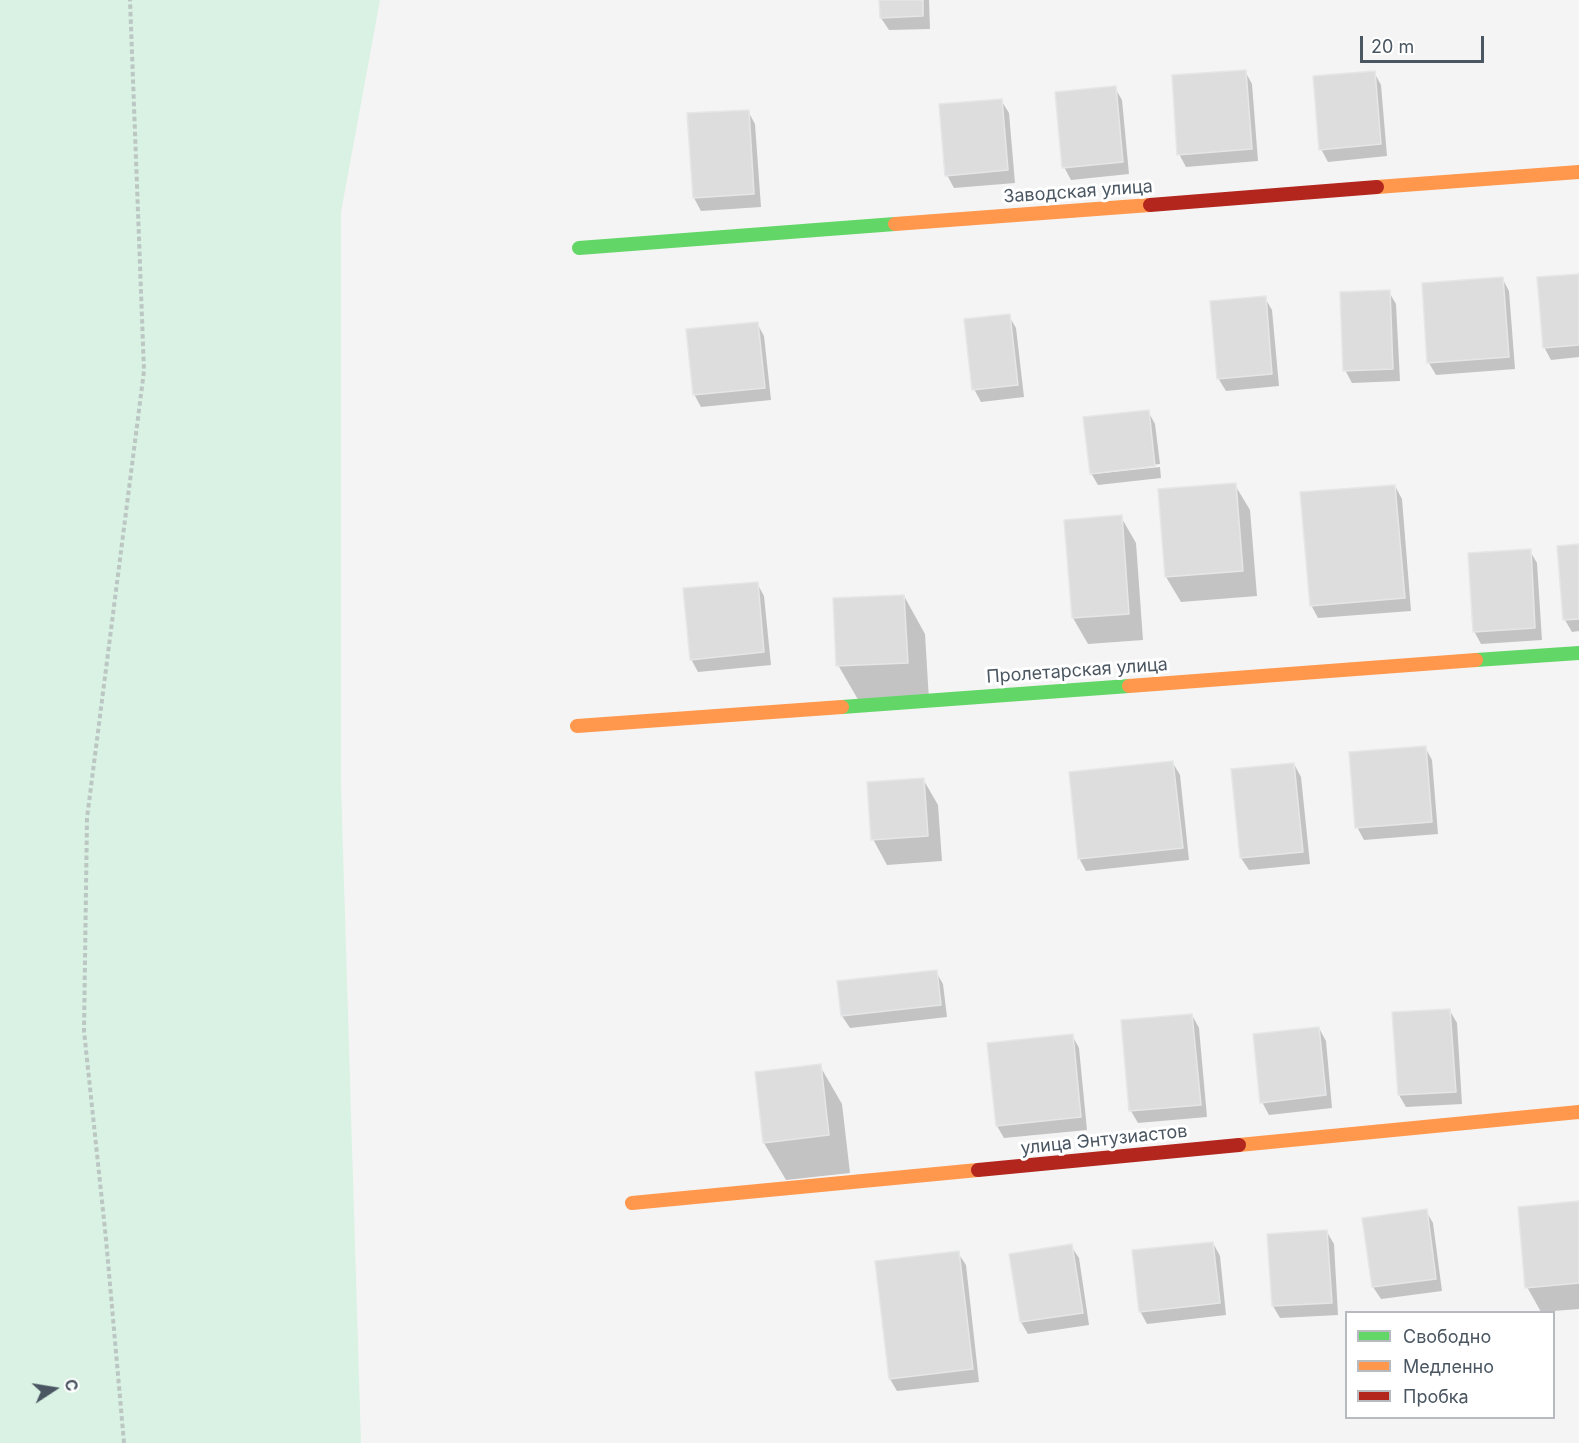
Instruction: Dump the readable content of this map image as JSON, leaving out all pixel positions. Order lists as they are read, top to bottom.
{
  "streets": {
    "street": ["Заводская улица", "Пролетарская улица", "улица Энтузиастов"]
  },
  "legend": ["Свободно", "Медленно", "Пробка"],
  "scale_bar": "20 m",
  "north": "right"
}
